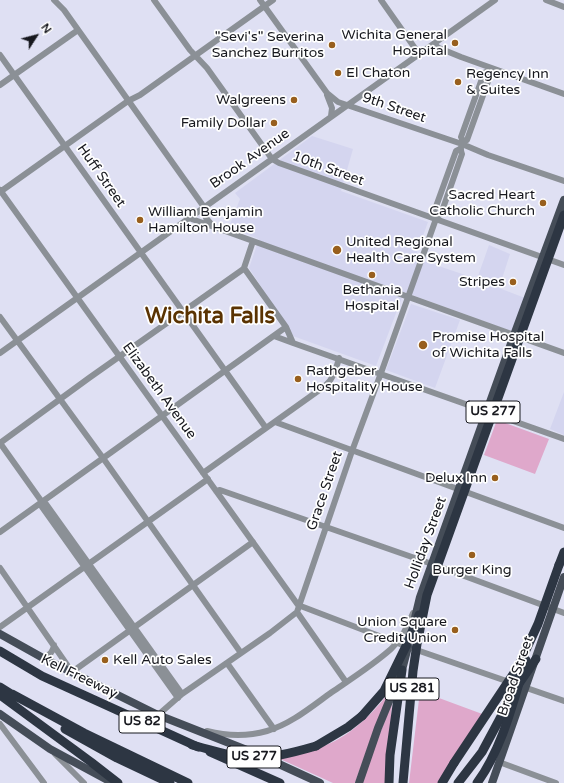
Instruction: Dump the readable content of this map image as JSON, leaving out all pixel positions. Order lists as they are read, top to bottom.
{
  "streets": {
    "highway": [
      "US 277",
      "Kell Freeway",
      "US 281",
      "US 82"
    ],
    "main road": ["Holliday Street", "Broad Street"],
    "street": [
      "9th Street",
      "Brook Avenue",
      "10th Street",
      "Huff Street",
      "Elizabeth Avenue",
      "Grace Street"
    ]
  },
  "crossings": [
    ["9th Street", "Brook Avenue"],
    ["9th Street", "Grace Street"],
    ["Brook Avenue", "10th Street"],
    ["Brook Avenue", "Huff Street"],
    ["Brook Avenue", "Elizabeth Avenue"],
    ["10th Street", "Grace Street"],
    ["10th Street", "Holliday Street"],
    ["Elizabeth Avenue", "Grace Street"],
    ["US 277", "Holliday Street"],
    ["US 277", "Kell Freeway"],
    ["US 277", "US 281"],
    ["US 277", "US 82"],
    ["Holliday Street", "US 281"],
    ["Kell Freeway", "US 82"]
  ],
  "districts": ["Wichita Falls"],
  "places": [
    "Wichita General Hospital",
    "\"Sevi's\" Severina Sanchez Burritos",
    "El Chaton",
    "Regency Inn & Suites",
    "Walgreens",
    "Family Dollar",
    "Sacred Heart Catholic Church",
    "William Benjamin Hamilton House",
    "United Regional Health Care System",
    "Bethania Hospital",
    "Stripes",
    "Promise Hospital of Wichita Falls",
    "Rathgeber Hospitality House",
    "Delux Inn",
    "Burger King",
    "Union Square Credit Union",
    "Kell Auto Sales"
  ],
  "north": "top right"
}
